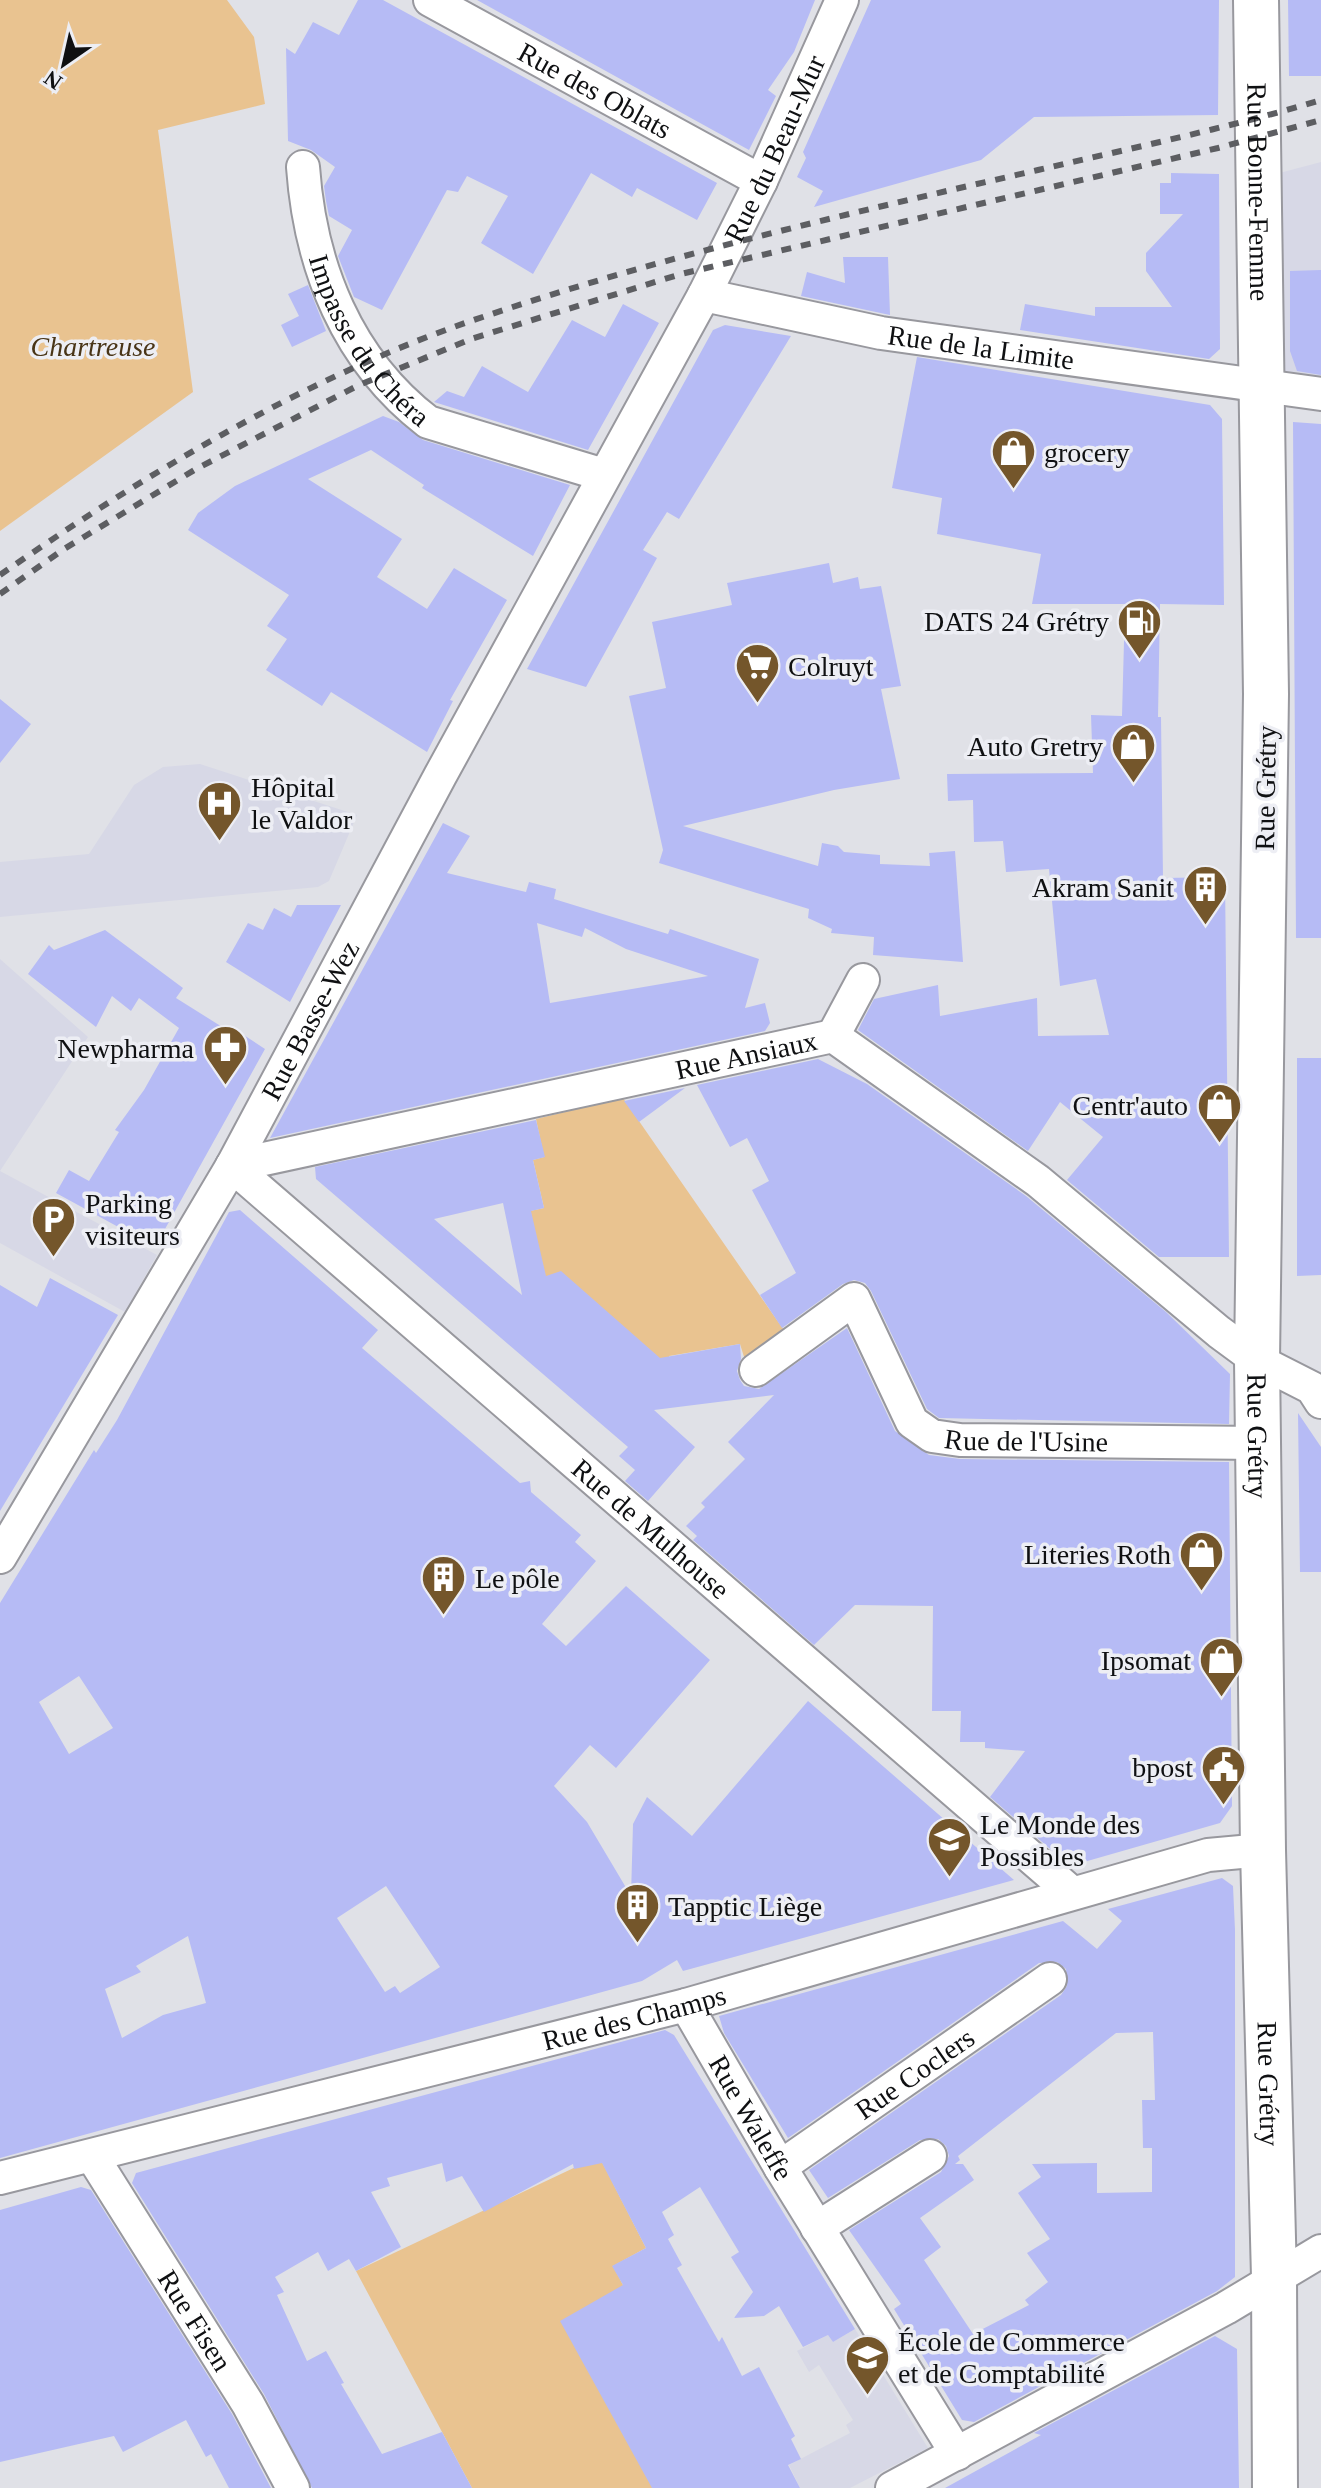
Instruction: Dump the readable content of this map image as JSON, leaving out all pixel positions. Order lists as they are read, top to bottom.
{
  "streets": {
    "street": [
      "Rue des Oblats",
      "Rue du Beau-Mur",
      "Rue Bonne-Femme",
      "Impasse du Chéra",
      "Rue de la Limite",
      "Rue Grétry",
      "Rue Basse-Wez",
      "Rue Ansiaux",
      "Rue de l'Usine",
      "Rue de Mulhouse",
      "Rue des Champs",
      "Rue Coclers",
      "Rue Waleffe",
      "Rue Fisen"
    ]
  },
  "crossings": [
    ["Rue des Oblats", "Rue du Beau-Mur"],
    ["Rue du Beau-Mur", "Impasse du Chéra"],
    ["Rue du Beau-Mur", "Rue de la Limite"],
    ["Rue du Beau-Mur", "Rue Basse-Wez"],
    ["Rue Bonne-Femme", "Rue de la Limite"],
    ["Rue Bonne-Femme", "Rue Grétry"],
    ["Impasse du Chéra", "Rue Basse-Wez"],
    ["Rue de la Limite", "Rue Grétry"],
    ["Rue Grétry", "Rue Ansiaux"],
    ["Rue Grétry", "Rue de l'Usine"],
    ["Rue Grétry", "Rue des Champs"],
    ["Rue Basse-Wez", "Rue Ansiaux"],
    ["Rue Basse-Wez", "Rue de Mulhouse"],
    ["Rue Ansiaux", "Rue de Mulhouse"],
    ["Rue de Mulhouse", "Rue des Champs"],
    ["Rue des Champs", "Rue Waleffe"],
    ["Rue des Champs", "Rue Fisen"],
    ["Rue Coclers", "Rue Waleffe"]
  ],
  "parks": ["Chartreuse"],
  "places": {
    "shop": [
      "grocery",
      "Auto Gretry",
      "Centr'auto",
      "Literies Roth",
      "Ipsomat"
    ],
    "fuel station": ["DATS 24 Grétry"],
    "supermarket": ["Colruyt"],
    "hospital": ["Hôpital le Valdor"],
    "building": ["Akram Sanit", "Le pôle", "Tapptic Liège"],
    "pharmacy": ["Newpharma"],
    "parking": ["Parking visiteurs"],
    "public building": ["bpost"],
    "school or university": ["Le Monde des Possibles", "École de Commerce et de Comptabilité"]
  },
  "north": "bottom left"
}
